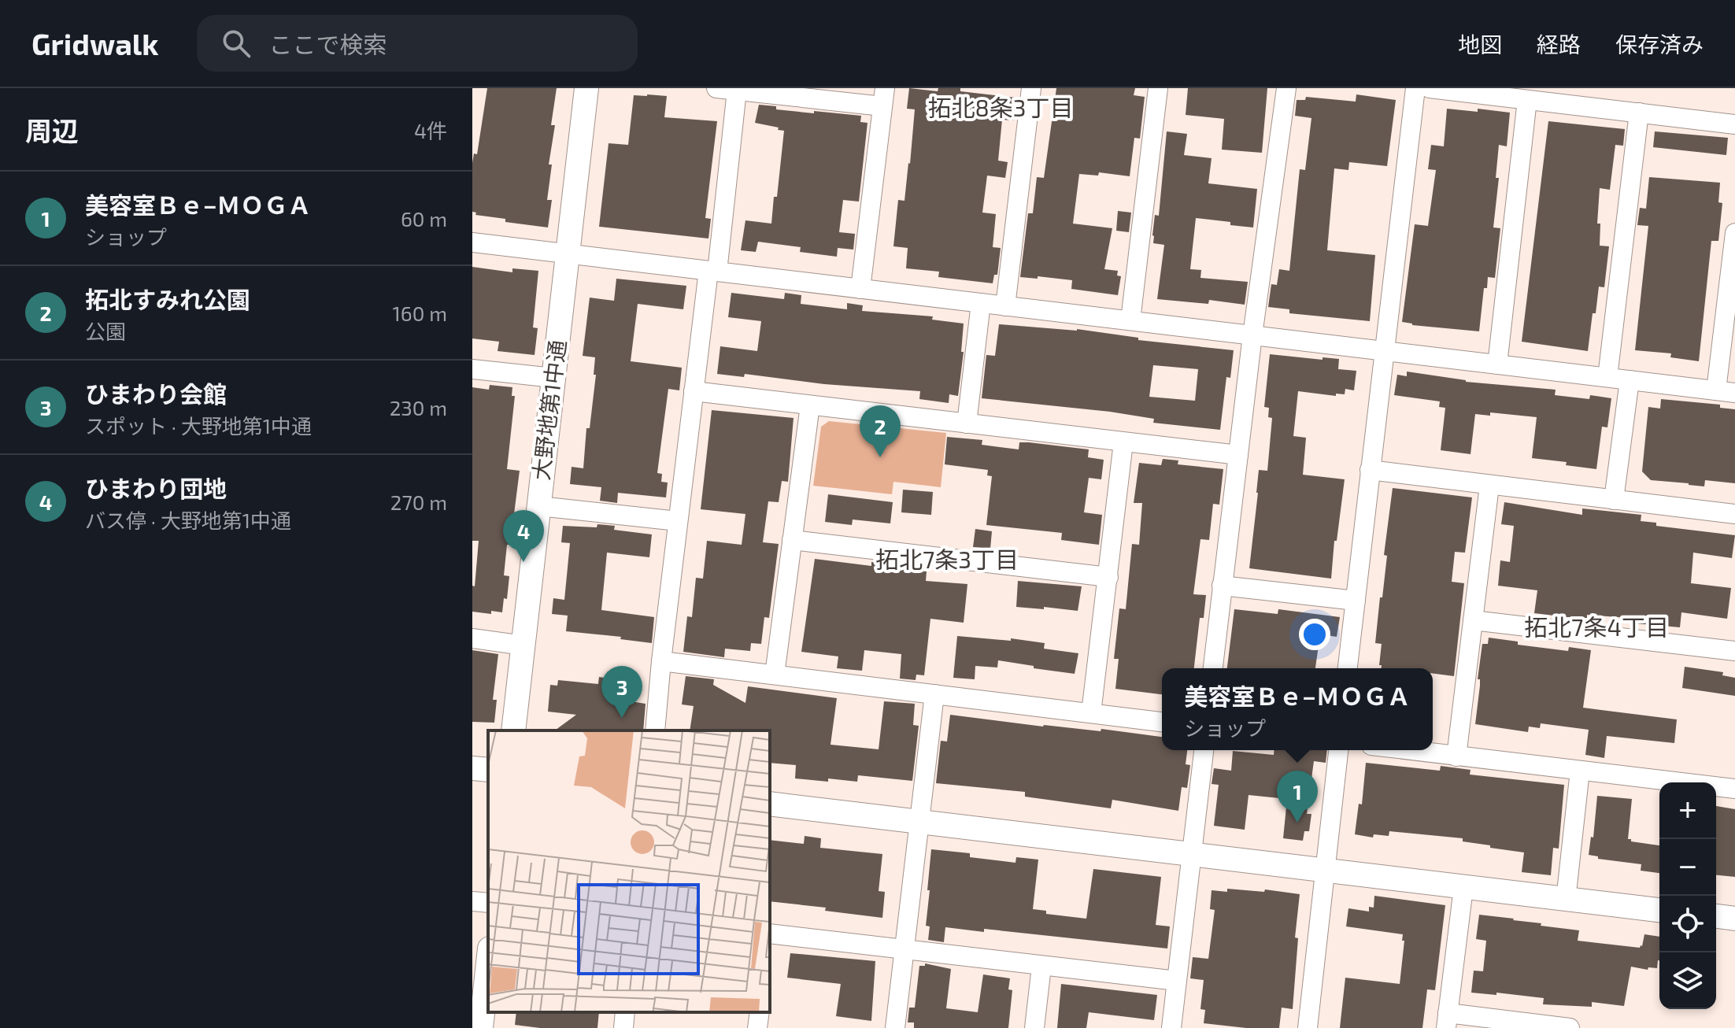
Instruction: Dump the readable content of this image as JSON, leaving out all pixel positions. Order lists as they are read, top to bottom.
{
  "streets": {
    "street": ["大野地第1中通"]
  },
  "districts": ["拓北8条3丁目", "拓北7条3丁目", "拓北7条4丁目"],
  "page": {
    "header": "Gridwalk",
    "search": "ここで検索",
    "nav": ["地図", "経路", "保存済み"],
    "heading": ["周辺", "4件"],
    "list": [
      {
        "mark": "1",
        "name": "美容室Ｂｅ−ＭＯＧＡ",
        "note": "ショップ",
        "value": "60 m"
      },
      {
        "mark": "2",
        "name": "拓北すみれ公園",
        "note": "公園",
        "value": "160 m"
      },
      {
        "mark": "3",
        "name": "ひまわり会館",
        "note": "スポット · 大野地第1中通",
        "value": "230 m"
      },
      {
        "mark": "4",
        "name": "ひまわり団地",
        "note": "バス停 · 大野地第1中通",
        "value": "270 m"
      }
    ],
    "pins": [
      "2",
      "4",
      "3",
      "1"
    ],
    "popup": ["美容室Ｂｅ−ＭＯＧＡ", "ショップ"],
    "map_buttons": ["+", "−"]
  }
}
